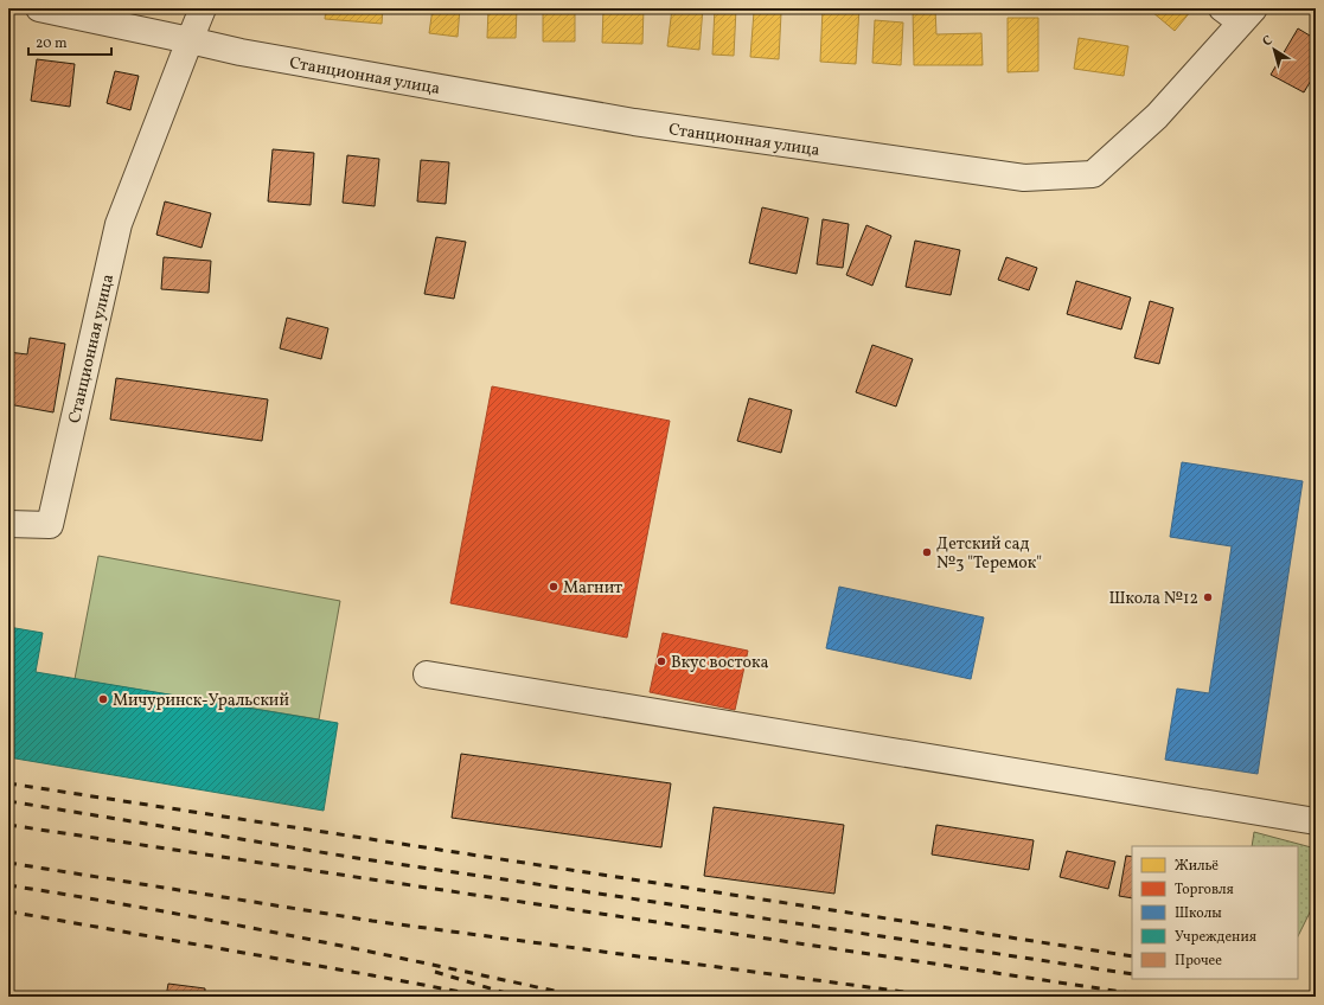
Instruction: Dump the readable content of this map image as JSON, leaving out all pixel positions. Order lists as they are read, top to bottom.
{
  "streets": {
    "street": ["Станционная улица"]
  },
  "places": [
    "Детский сад №3 \"Теремок\"",
    "Магнит",
    "Школа №12",
    "Вкус востока",
    "Мичуринск-Уральский"
  ],
  "legend": [
    "Жильё",
    "Торговля",
    "Школы",
    "Учреждения",
    "Прочее"
  ],
  "scale_bar": "20 m",
  "north": "top left"
}
